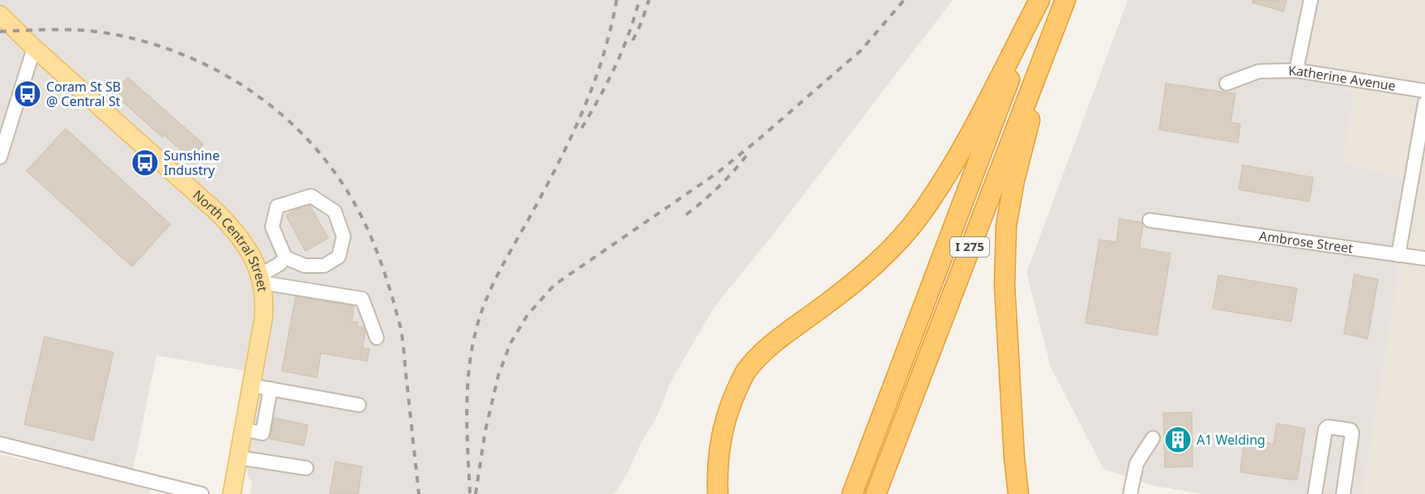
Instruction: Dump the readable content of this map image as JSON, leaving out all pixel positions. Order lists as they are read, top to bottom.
{
  "streets": {
    "highway": ["I 275"],
    "main road": ["North Central Street"],
    "street": ["Katherine Avenue", "Ambrose Street"]
  },
  "places": {
    "bus stop": ["Coram St SB @ Central St", "Sunshine Industry"],
    "building": ["A1 Welding"]
  }
}
